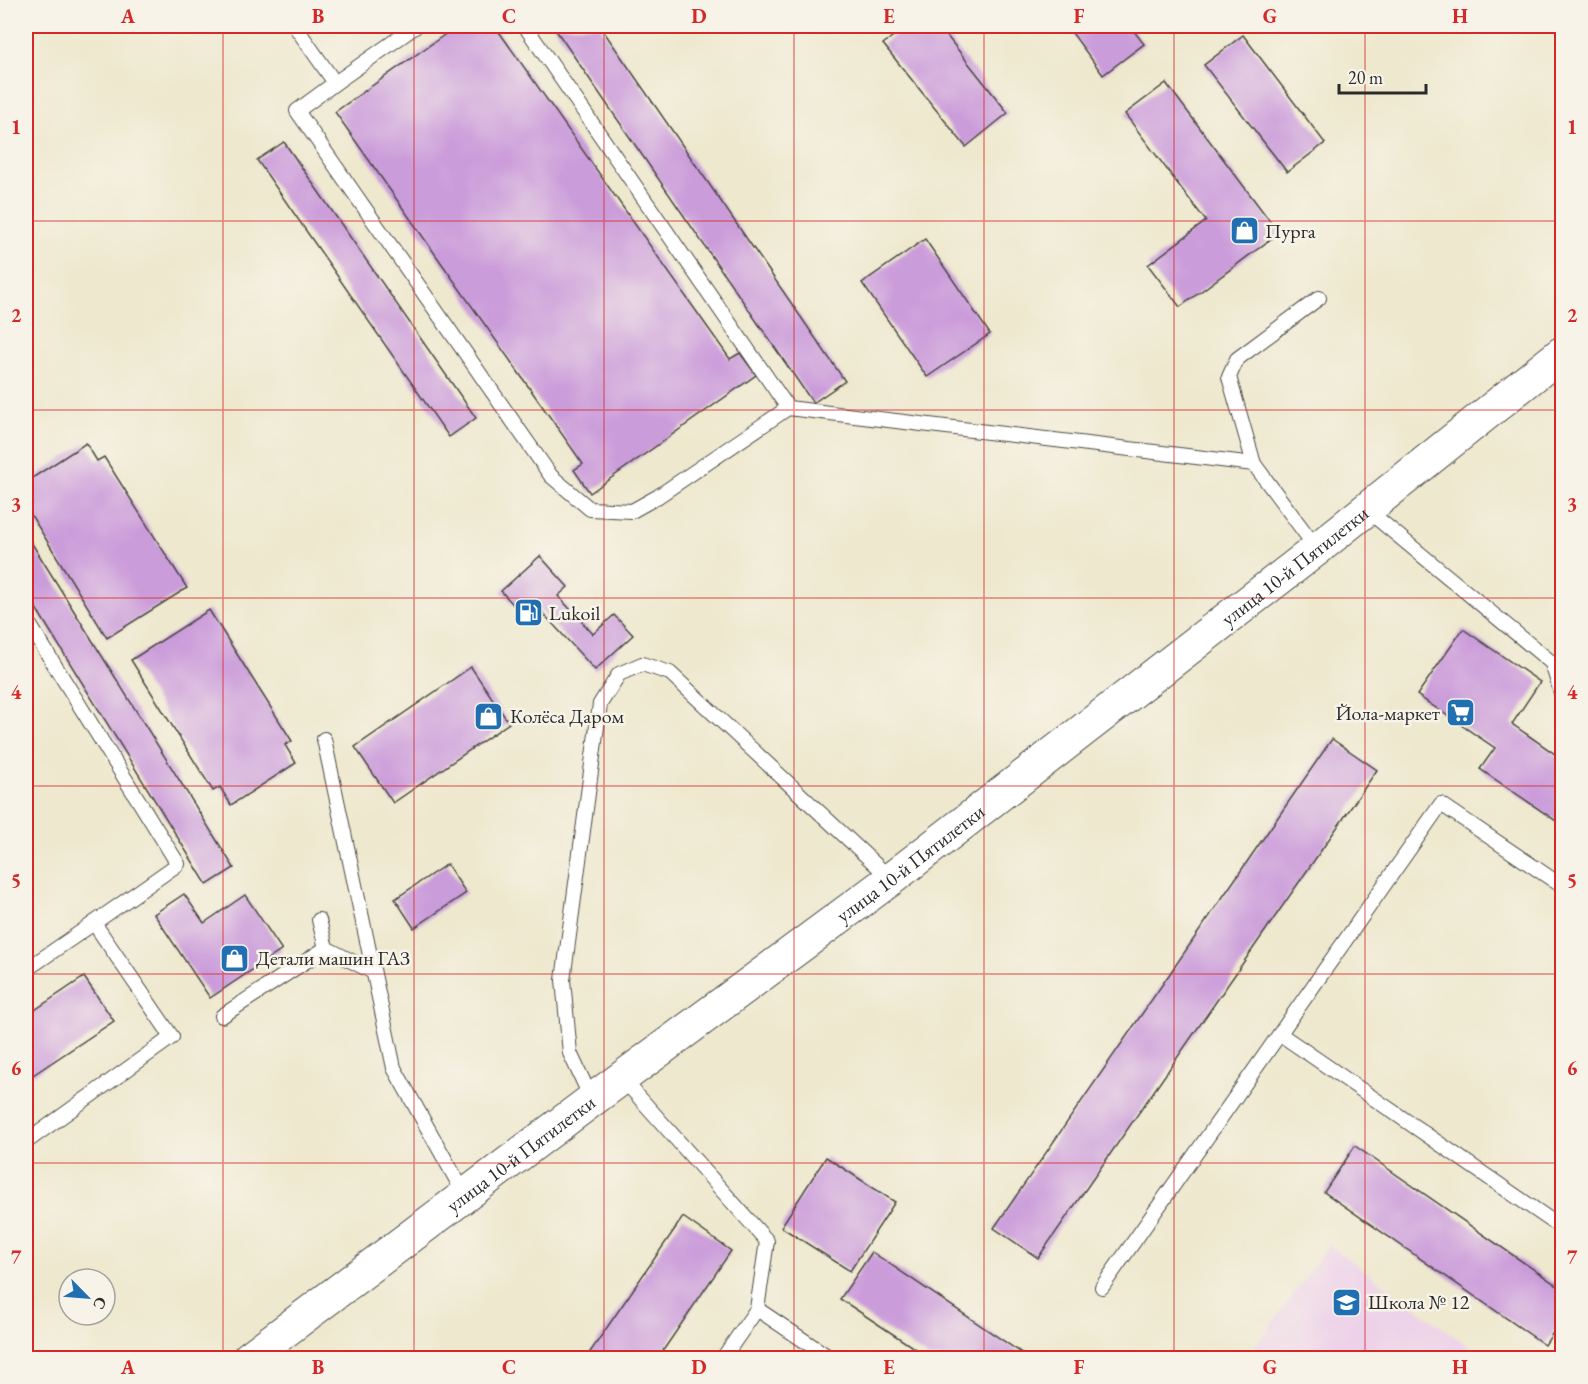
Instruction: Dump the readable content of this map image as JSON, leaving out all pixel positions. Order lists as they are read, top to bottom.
{
  "streets": {
    "main road": ["улица 10-й Пятилетки"]
  },
  "places": {
    "shop": ["Пурга", "Колёса Даром", "Детали машин ГАЗ"],
    "fuel station": ["Lukoil"],
    "supermarket": ["Йола-маркет"],
    "school or university": ["Школа № 12"]
  },
  "scale_bar": "20 m",
  "north": "bottom right",
  "grid": {
    "columns": [
      "A",
      "B",
      "C",
      "D",
      "E",
      "F",
      "G",
      "H"
    ],
    "rows": [
      "1",
      "2",
      "3",
      "4",
      "5",
      "6",
      "7"
    ]
  }
}
